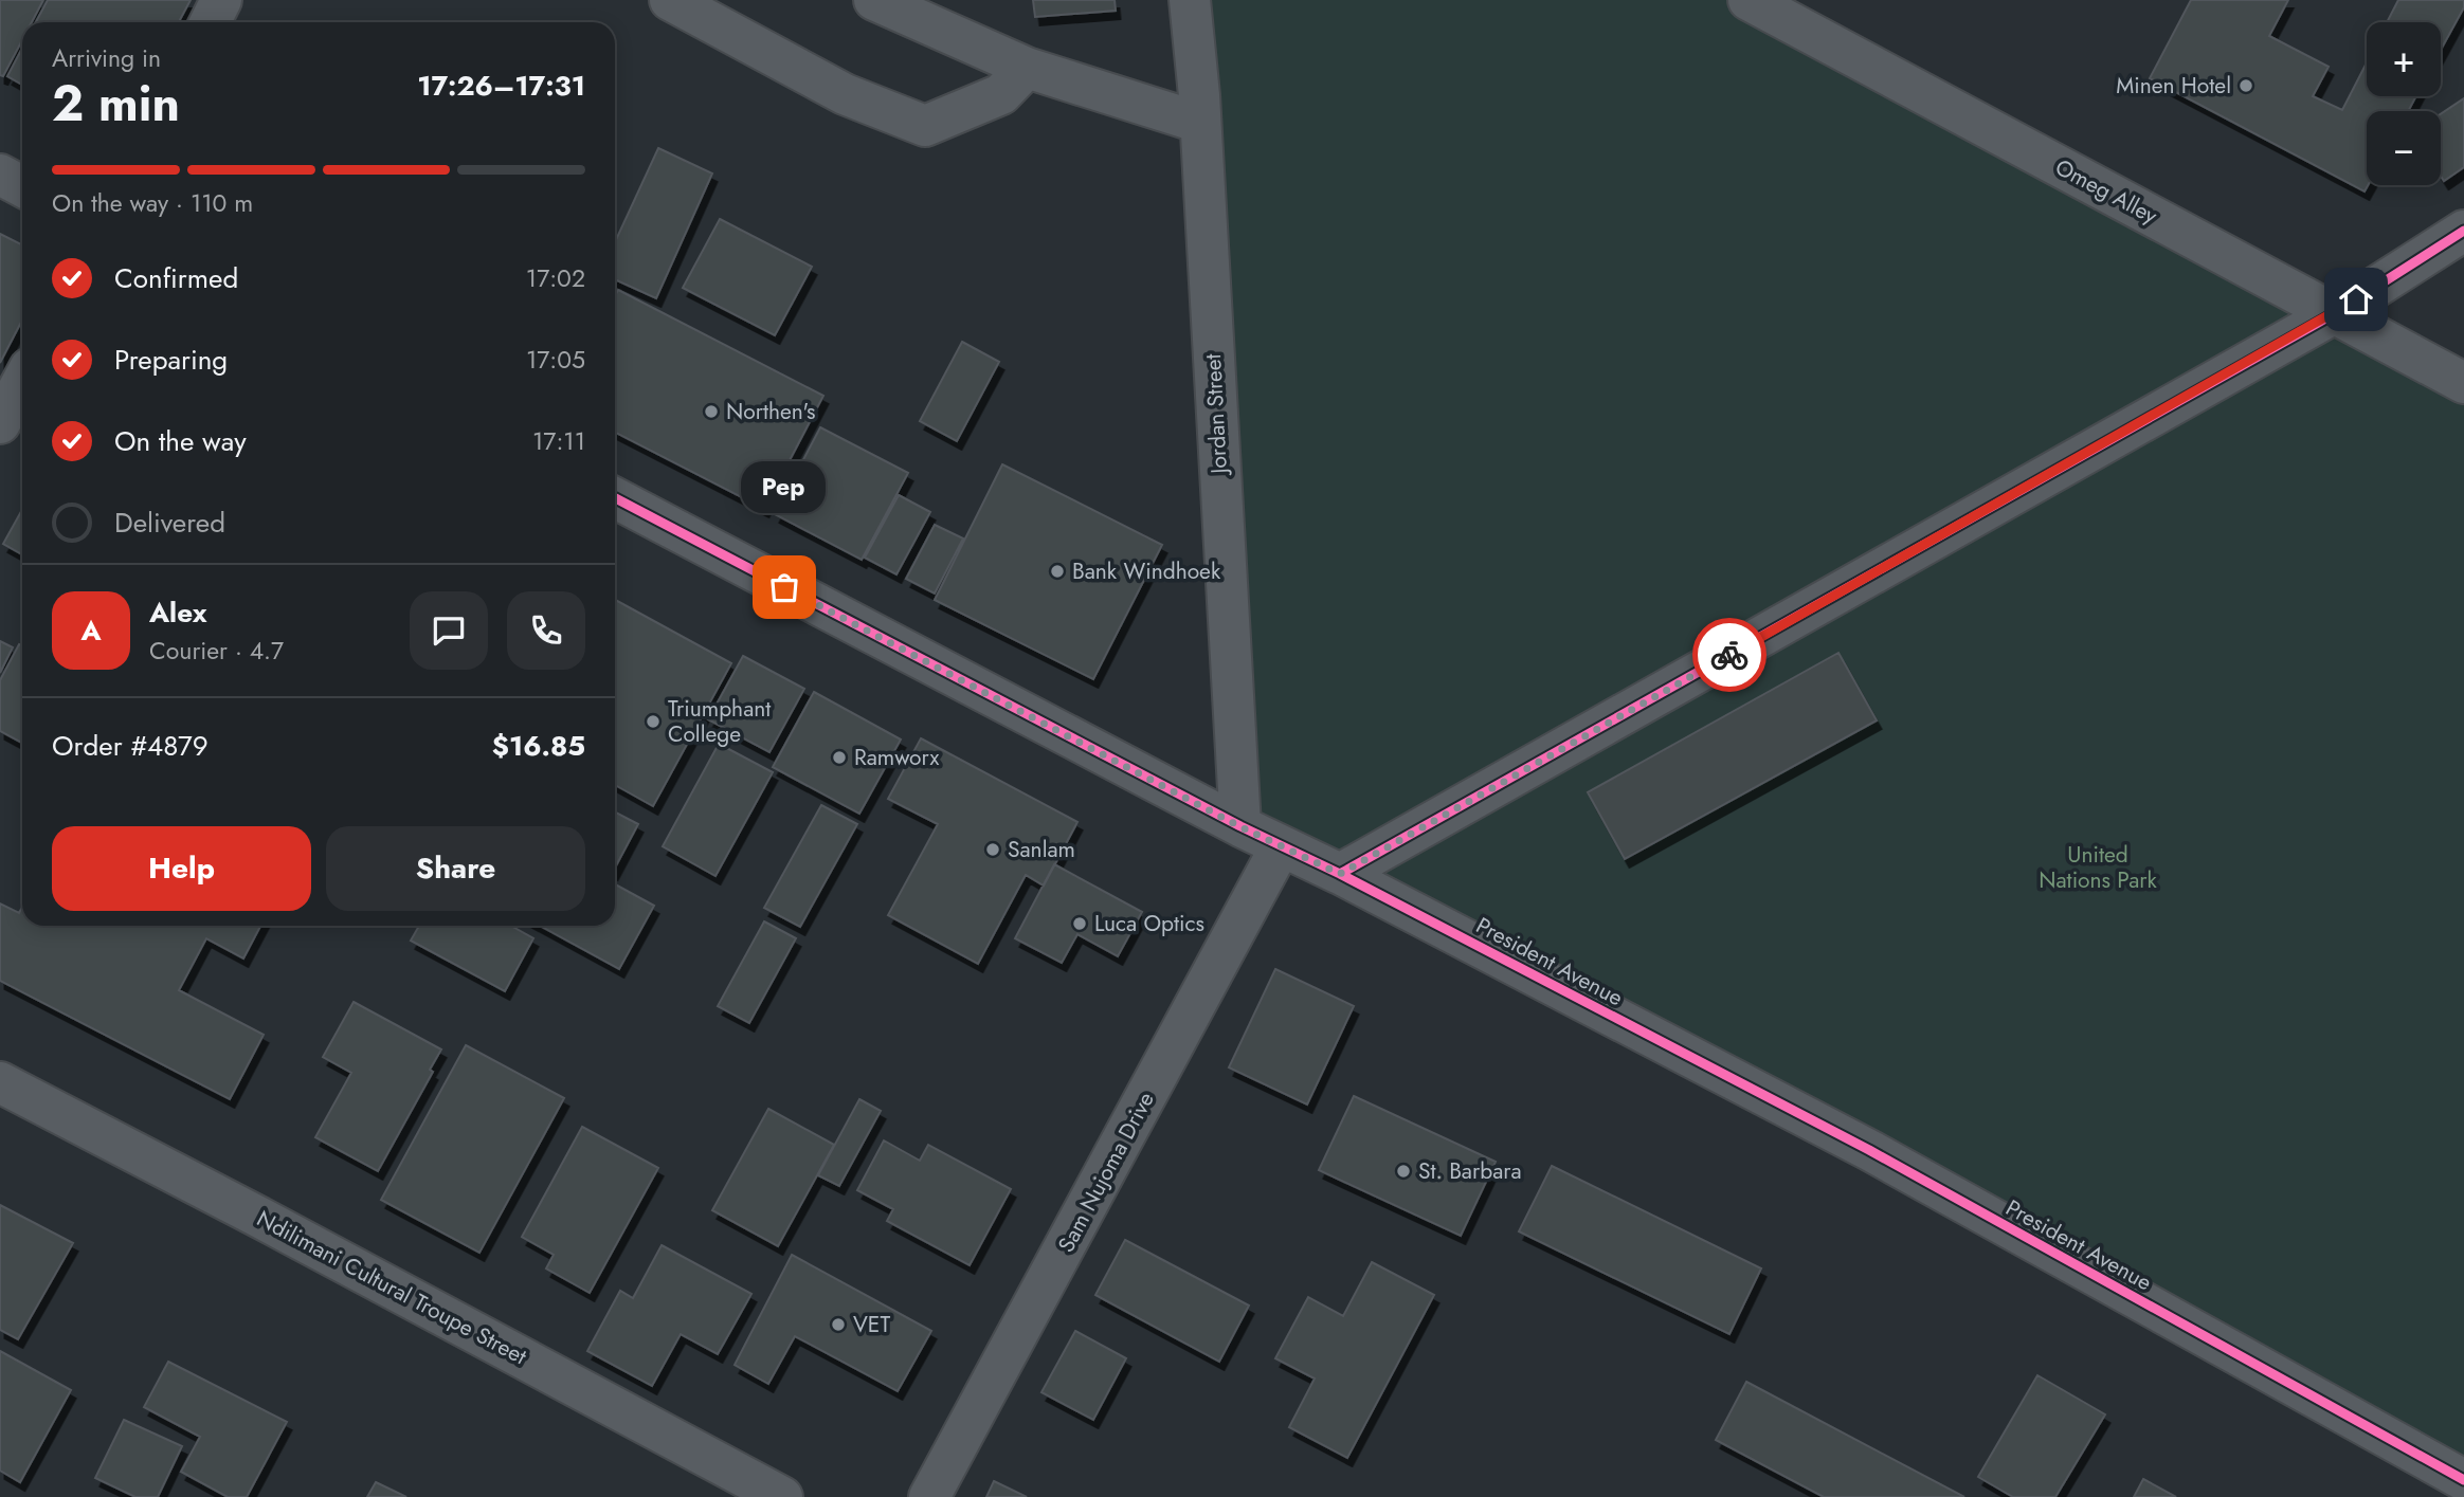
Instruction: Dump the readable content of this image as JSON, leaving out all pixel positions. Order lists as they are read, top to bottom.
{
  "streets": {
    "street": [
      "Omeg Alley",
      "Jordan Street",
      "President Avenue",
      "Sam Nujoma Drive",
      "Ndilimani Cultural Troupe Street"
    ]
  },
  "crossings": [
    ["Jordan Street", "President Avenue"],
    ["President Avenue", "Sam Nujoma Drive"]
  ],
  "parks": ["United Nations Park"],
  "places": [
    "Minen Hotel",
    "Northen's",
    "Bank Windhoek",
    "Pep",
    "Triumphant College",
    "Ramworx",
    "Sanlam",
    "Luca Optics",
    "St. Barbara",
    "VET"
  ],
  "page": {
    "map_buttons": ["+", "−"],
    "heading": ["2 min", "Arriving in", "17:26–17:31"],
    "panel": [
      "Alex",
      "Courier · 4.7",
      "Order #4879",
      "$16.85"
    ],
    "bar": "On the way · 110 m",
    "list": [
      ["Confirmed", "17:02"],
      ["Preparing", "17:05"],
      ["On the way", "17:11"],
      "Delivered"
    ],
    "bubble": "Pep",
    "round": "A",
    "buttons": ["Help", "Share"]
  }
}
